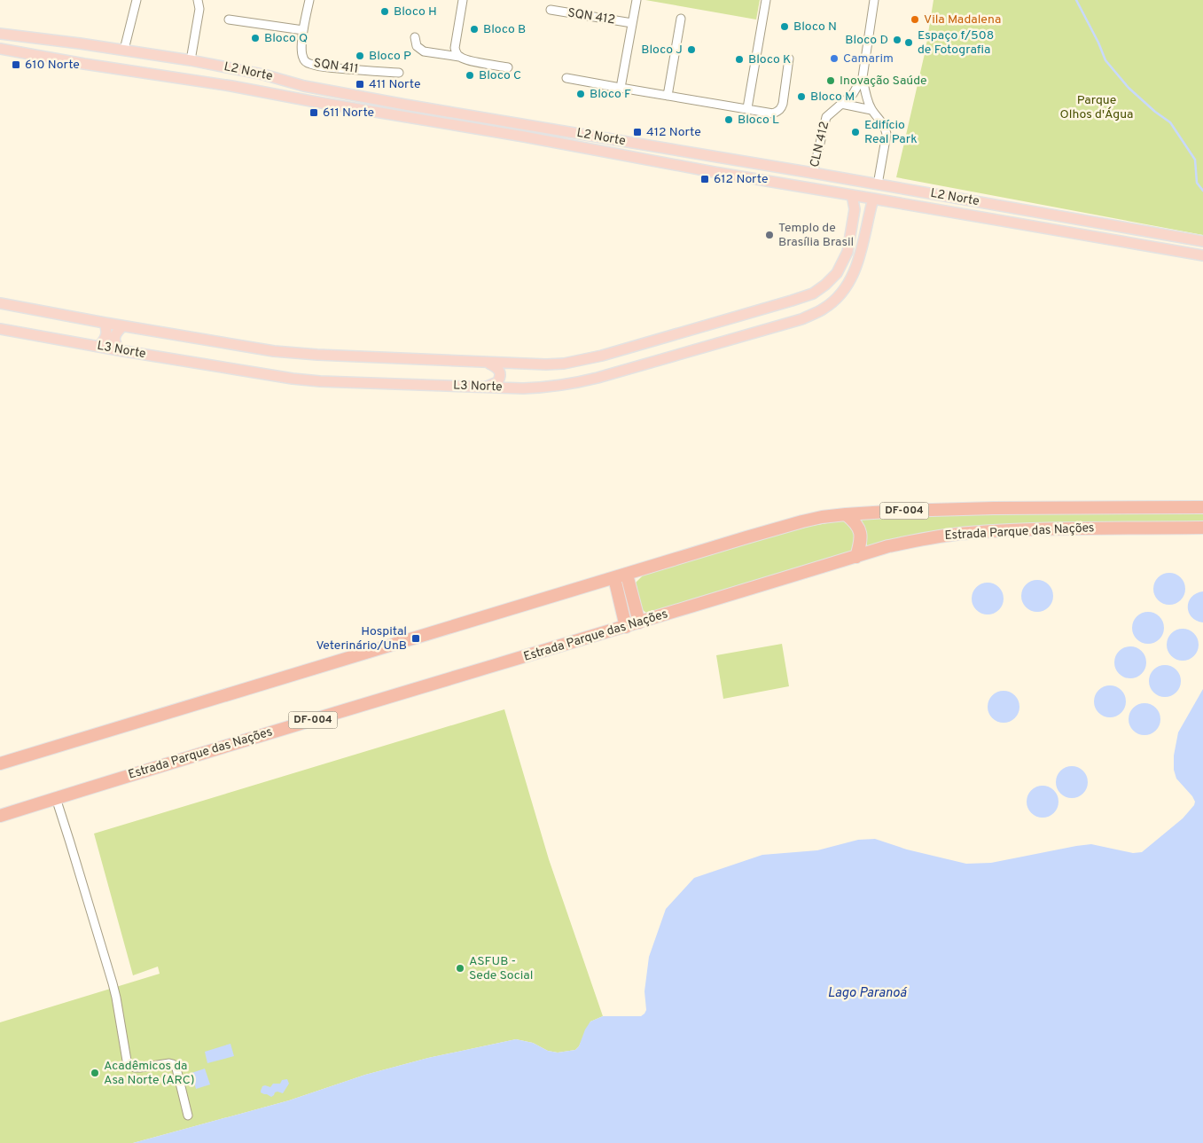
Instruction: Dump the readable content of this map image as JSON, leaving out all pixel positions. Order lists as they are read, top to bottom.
{
  "streets": {
    "highway": ["DF-004", "Estrada Parque das Nações"],
    "main road": ["L2 Norte", "L3 Norte"],
    "street": ["SQN 412", "SQN 411", "CLN 412"]
  },
  "crossings": [
    ["L2 Norte", "CLN 412"],
    ["L2 Norte", "L3 Norte"]
  ],
  "water": ["Lago Paranoá"],
  "parks": ["Parque Olhos d'Água"],
  "places": {
    "other": [
      "Bloco H",
      "Vila Madalena",
      "Bloco N",
      "Bloco B",
      "Bloco Q",
      "Bloco D",
      "Espaço f/508 de Fotografia",
      "Bloco J",
      "Bloco P",
      "Camarim",
      "Bloco K",
      "Bloco C",
      "Inovação Saúde",
      "Bloco F",
      "Bloco M",
      "Bloco L",
      "Edifício Real Park",
      "Templo de Brasília Brasil",
      "ASFUB - Sede Social",
      "Acadêmicos da Asa Norte (ARC)"
    ],
    "transit": [
      "610 Norte",
      "411 Norte",
      "611 Norte",
      "412 Norte",
      "612 Norte",
      "Hospital Veterinário/UnB"
    ]
  }
}
